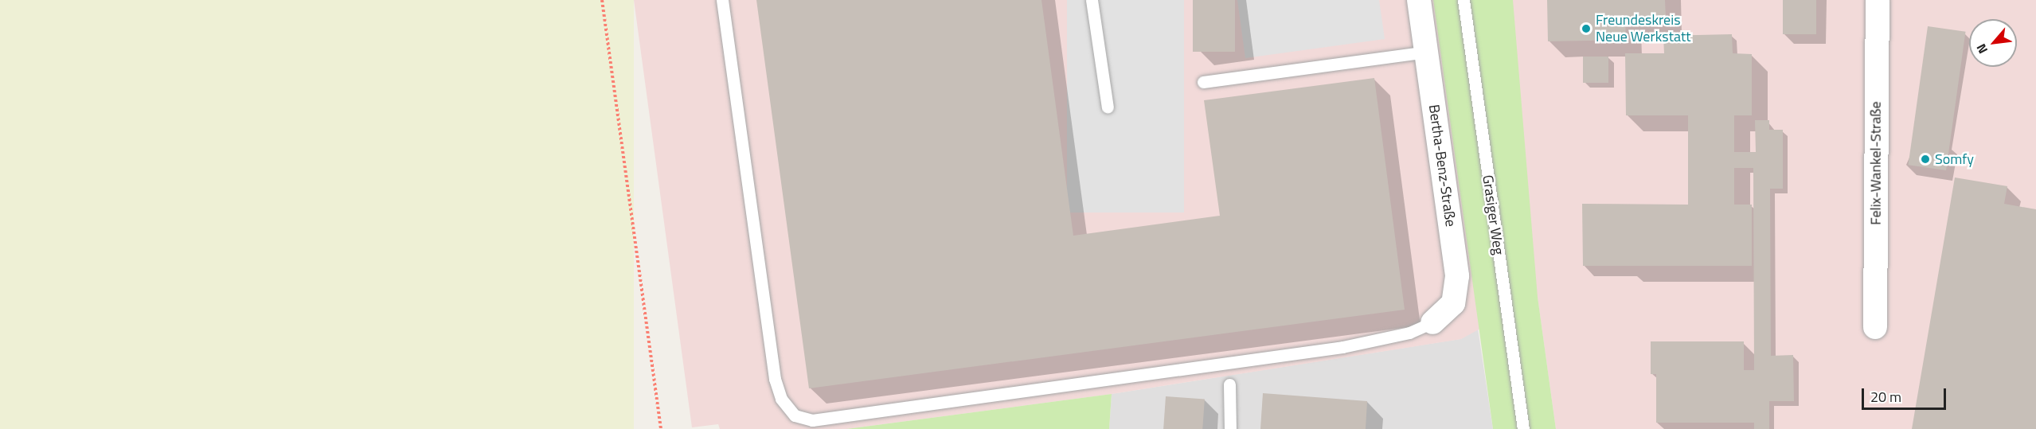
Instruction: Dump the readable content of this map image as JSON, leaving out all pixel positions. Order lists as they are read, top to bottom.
{
  "streets": {
    "street": ["Felix-Wankel-Straße", "Bertha-Benz-Straße"],
    "lane": ["Grasiger Weg"]
  },
  "places": ["Freundeskreis Neue Werkstatt", "Somfy"],
  "scale_bar": "20 m",
  "north": "bottom left"
}
